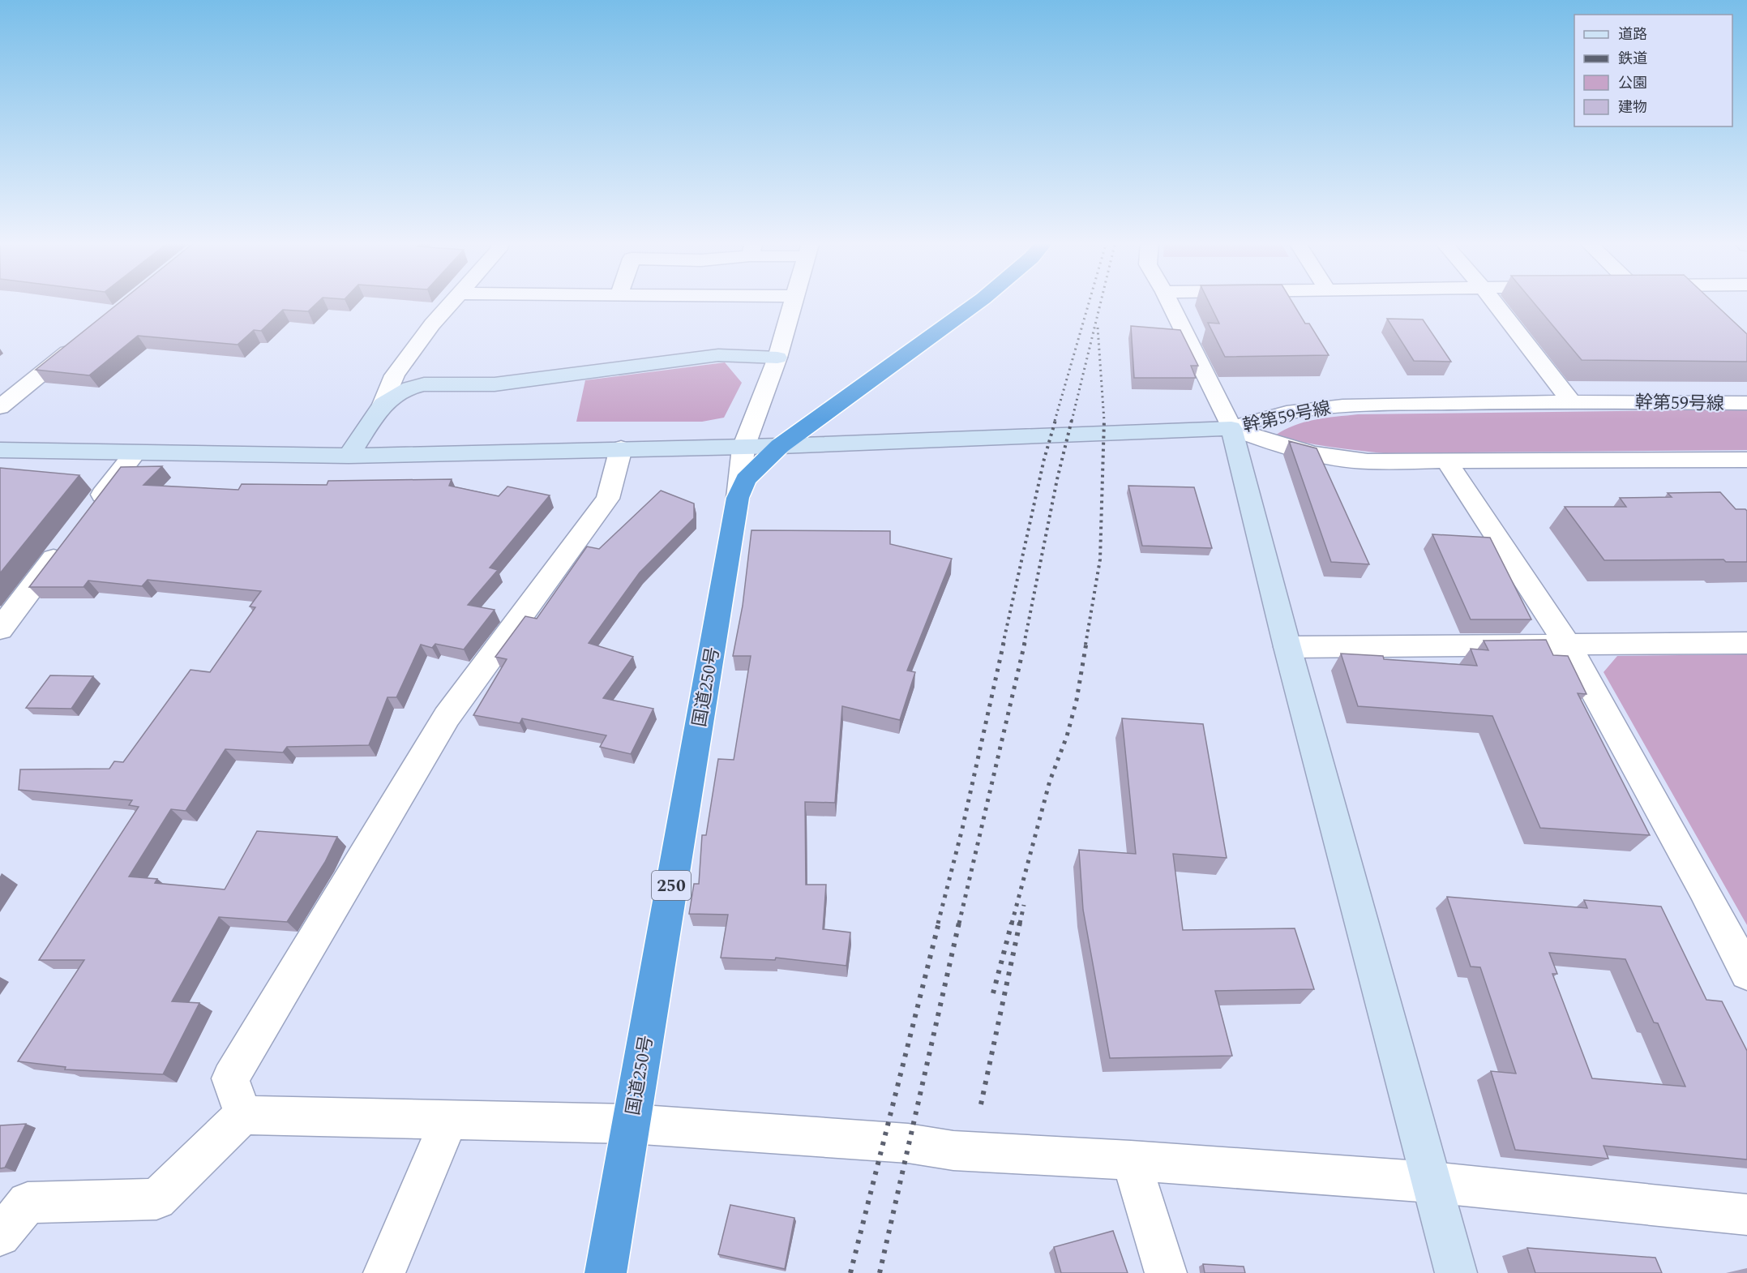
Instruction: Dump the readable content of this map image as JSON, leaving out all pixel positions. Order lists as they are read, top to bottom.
{
  "streets": {
    "highway": ["国道250号", "250"],
    "street": ["幹第59号線"]
  },
  "legend": [
    "道路",
    "鉄道",
    "公園",
    "建物"
  ]
}
